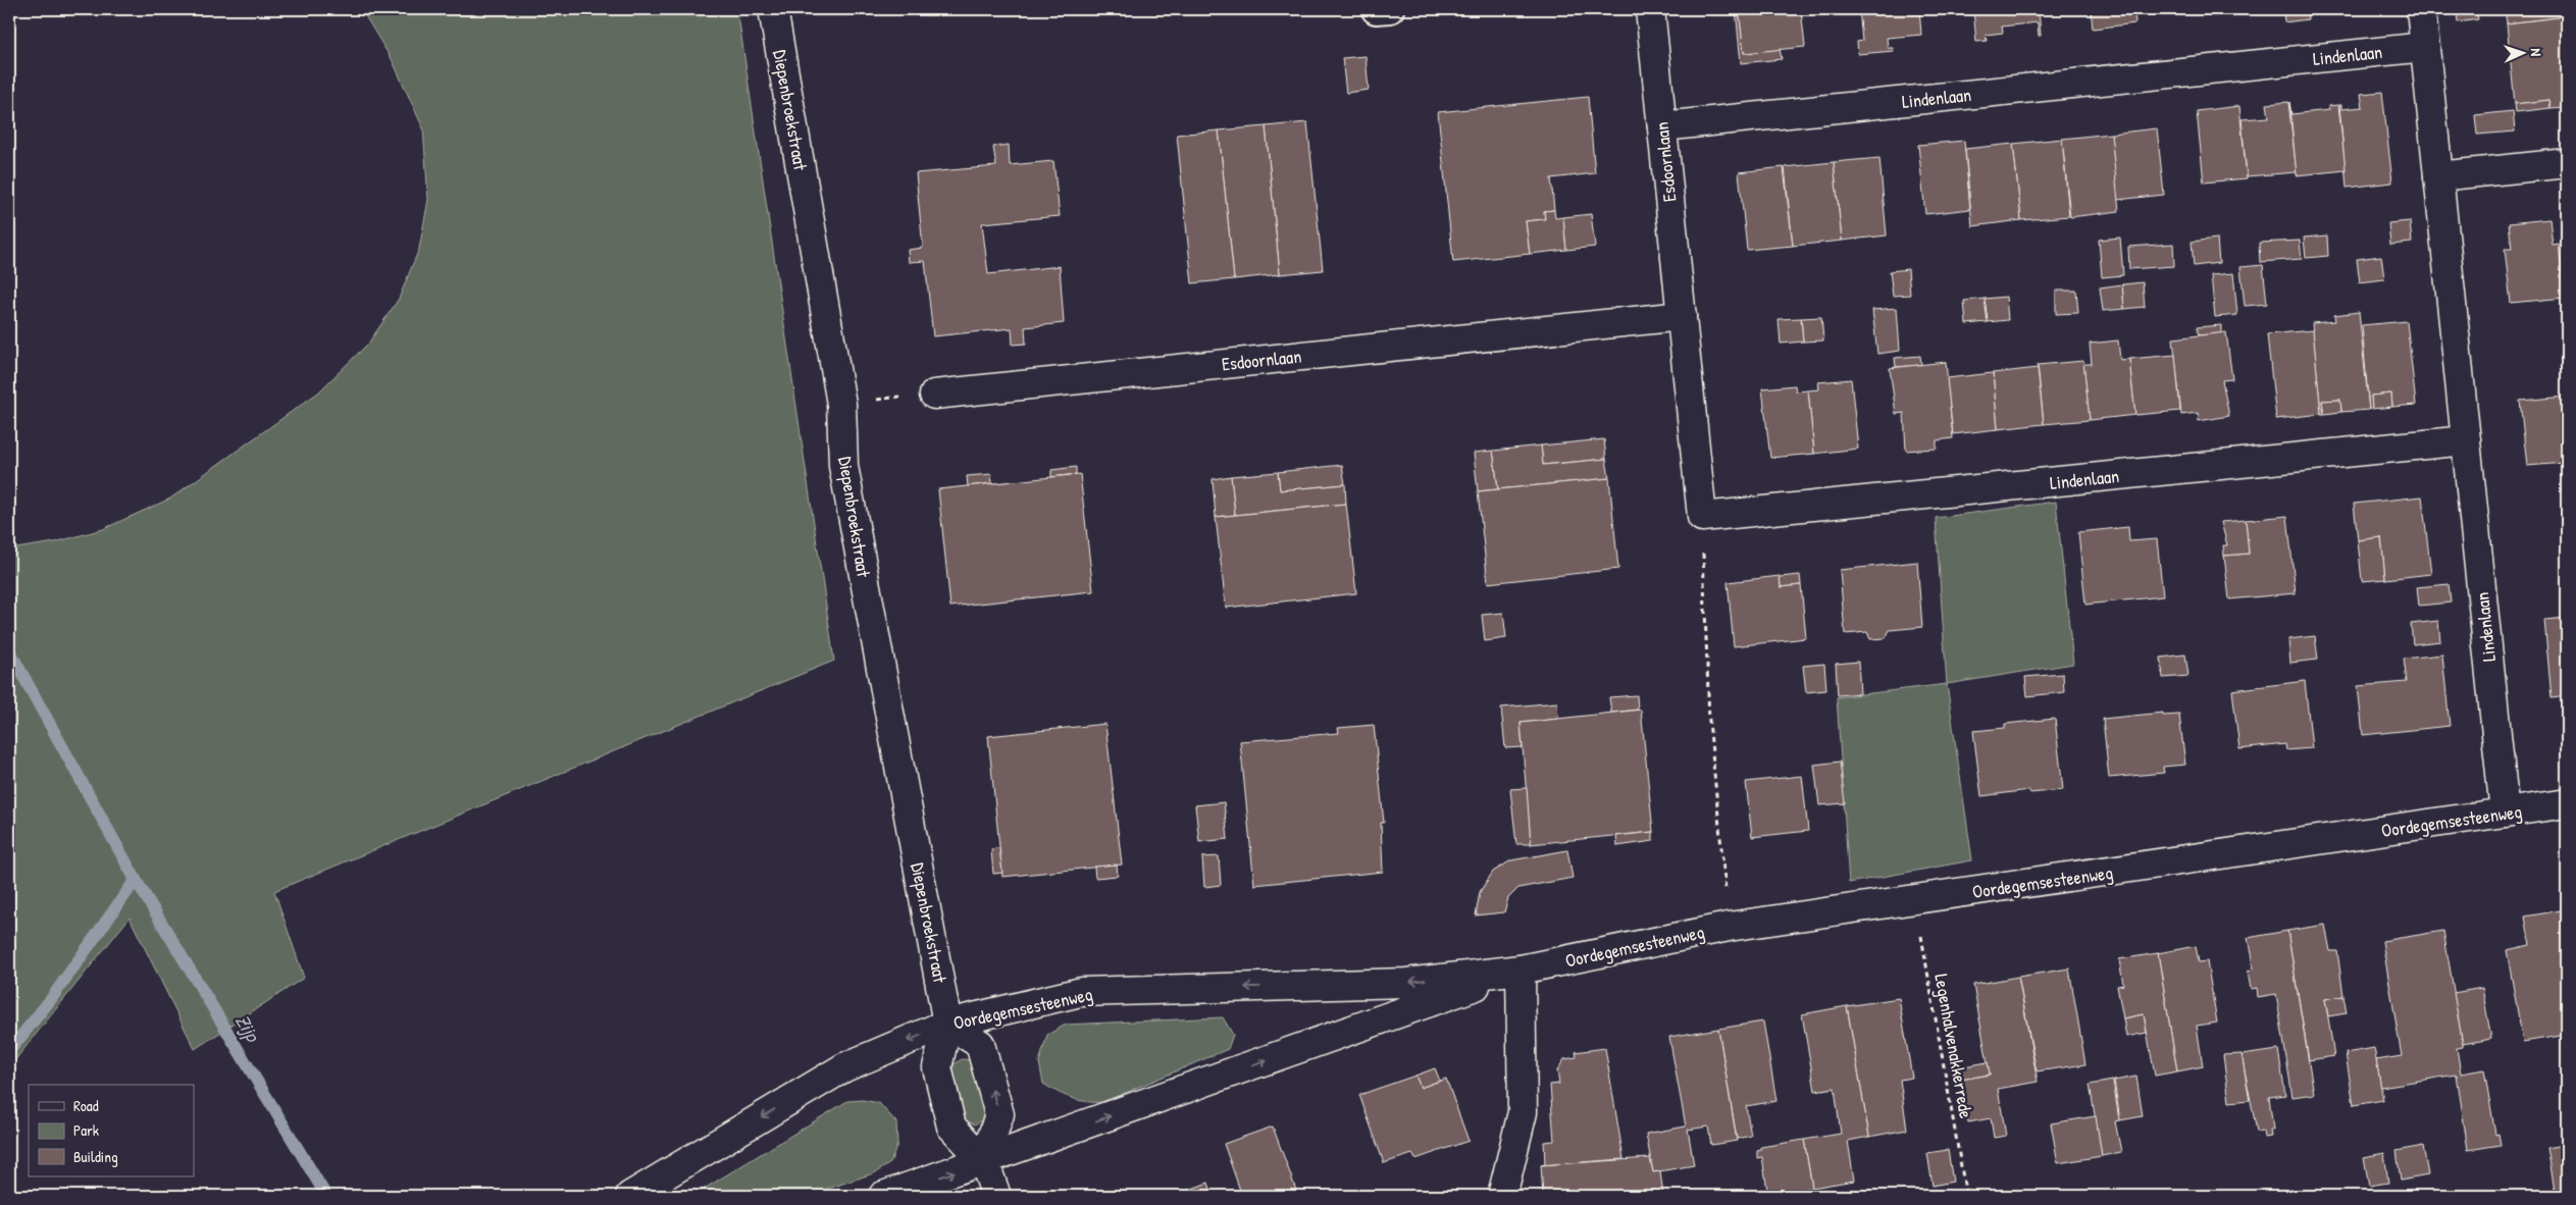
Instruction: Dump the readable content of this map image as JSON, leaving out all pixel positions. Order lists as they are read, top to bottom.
{
  "streets": {
    "street": [
      "Lindenlaan",
      "Diepenbroekstraat",
      "Esdoornlaan",
      "Oordegemsesteenweg"
    ],
    "path": ["Legenhalvenakkerrede"]
  },
  "crossings": [
    ["Lindenlaan", "Esdoornlaan"],
    ["Lindenlaan", "Oordegemsesteenweg"],
    ["Diepenbroekstraat", "Oordegemsesteenweg"],
    ["Oordegemsesteenweg", "Legenhalvenakkerrede"]
  ],
  "water": ["Zijp"],
  "legend": ["Road", "Park", "Building"],
  "north": "right"
}
